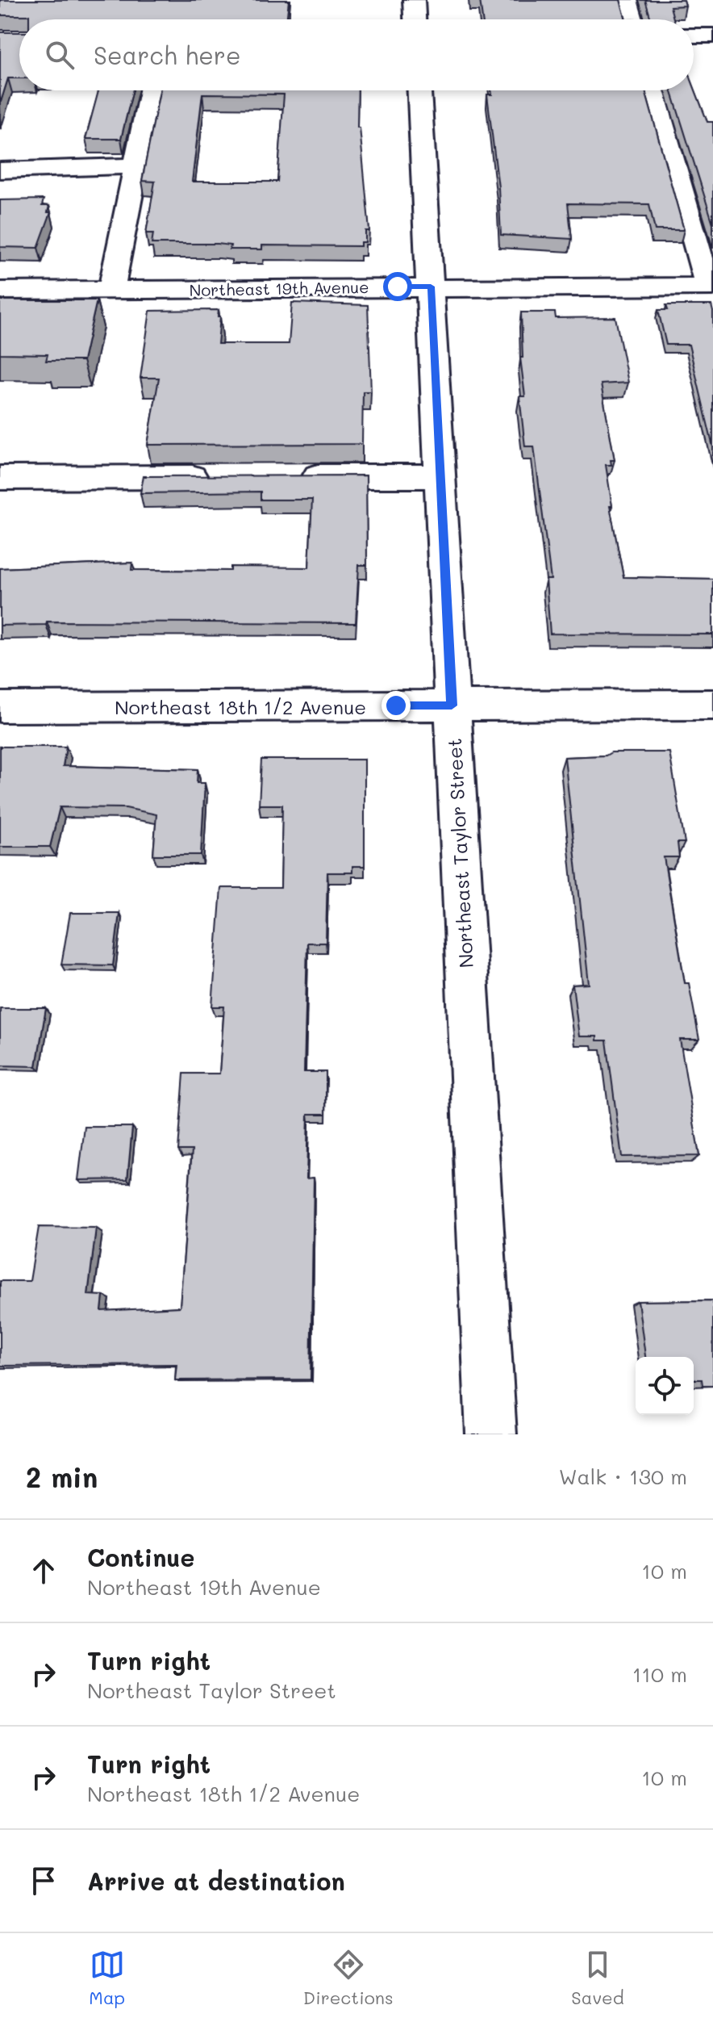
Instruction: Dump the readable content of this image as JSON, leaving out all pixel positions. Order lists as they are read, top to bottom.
{
  "streets": {
    "street": ["Northeast 19th Avenue", "Northeast 18th 1/2 Avenue", "Northeast Taylor Street"]
  },
  "crossings": [
    ["Northeast 19th Avenue", "Northeast Taylor Street"],
    ["Northeast 18th 1/2 Avenue", "Northeast Taylor Street"]
  ],
  "page": {
    "search": "Search here",
    "heading": ["2 min", "Walk · 130 m"],
    "list": [
      ["Continue", "Northeast 19th Avenue", "10 m"],
      ["Turn right", "Northeast Taylor Street", "110 m"],
      ["Turn right", "Northeast 18th 1/2 Avenue", "10 m"],
      "Arrive at destination"
    ],
    "nav": ["Map", "Directions", "Saved"]
  }
}
